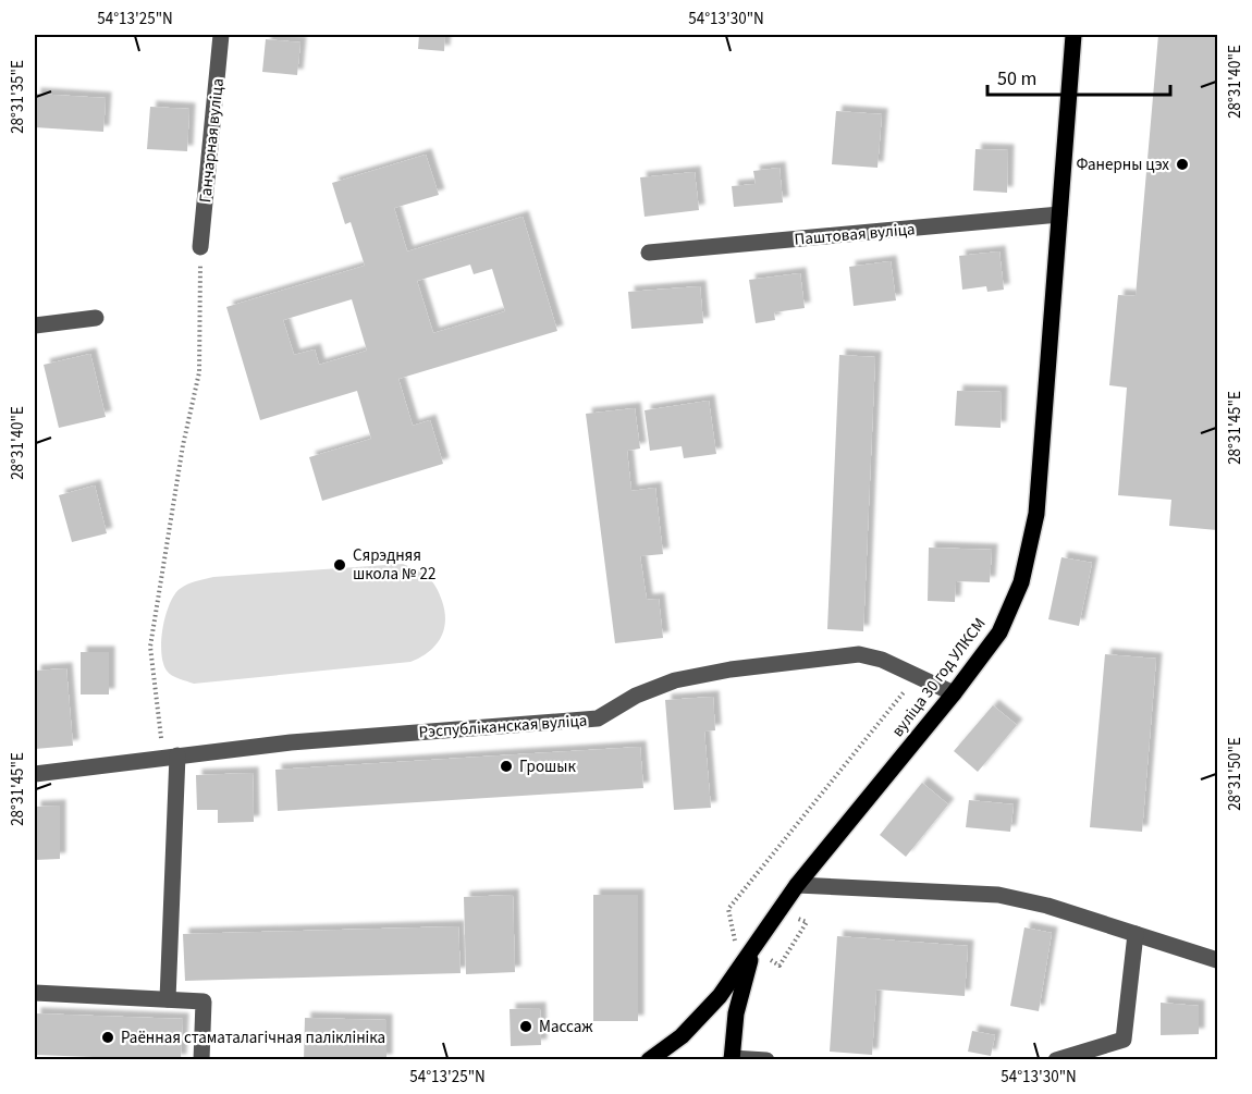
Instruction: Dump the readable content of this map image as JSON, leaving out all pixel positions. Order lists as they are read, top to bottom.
{
  "streets": {
    "main road": ["вуліца 30 год УЛКСМ"],
    "street": ["Ганчарная вуліца", "Паштовая вуліца", "Рэспубліканская вуліца"]
  },
  "crossings": [
    ["Паштовая вуліца", "вуліца 30 год УЛКСМ"],
    ["вуліца 30 год УЛКСМ", "Рэспубліканская вуліца"]
  ],
  "places": [
    "Фанерны цэх",
    "Сярэдняя школа № 22",
    "Грошык",
    "Массаж",
    "Раённая стаматалагічная паліклініка"
  ],
  "scale_bar": "50 m",
  "coordinates": [
    "54°13'25\"N",
    "54°13'30\"N",
    "28°31'40\"E",
    "28°31'35\"E",
    "28°31'45\"E",
    "28°31'50\"E"
  ]
}
